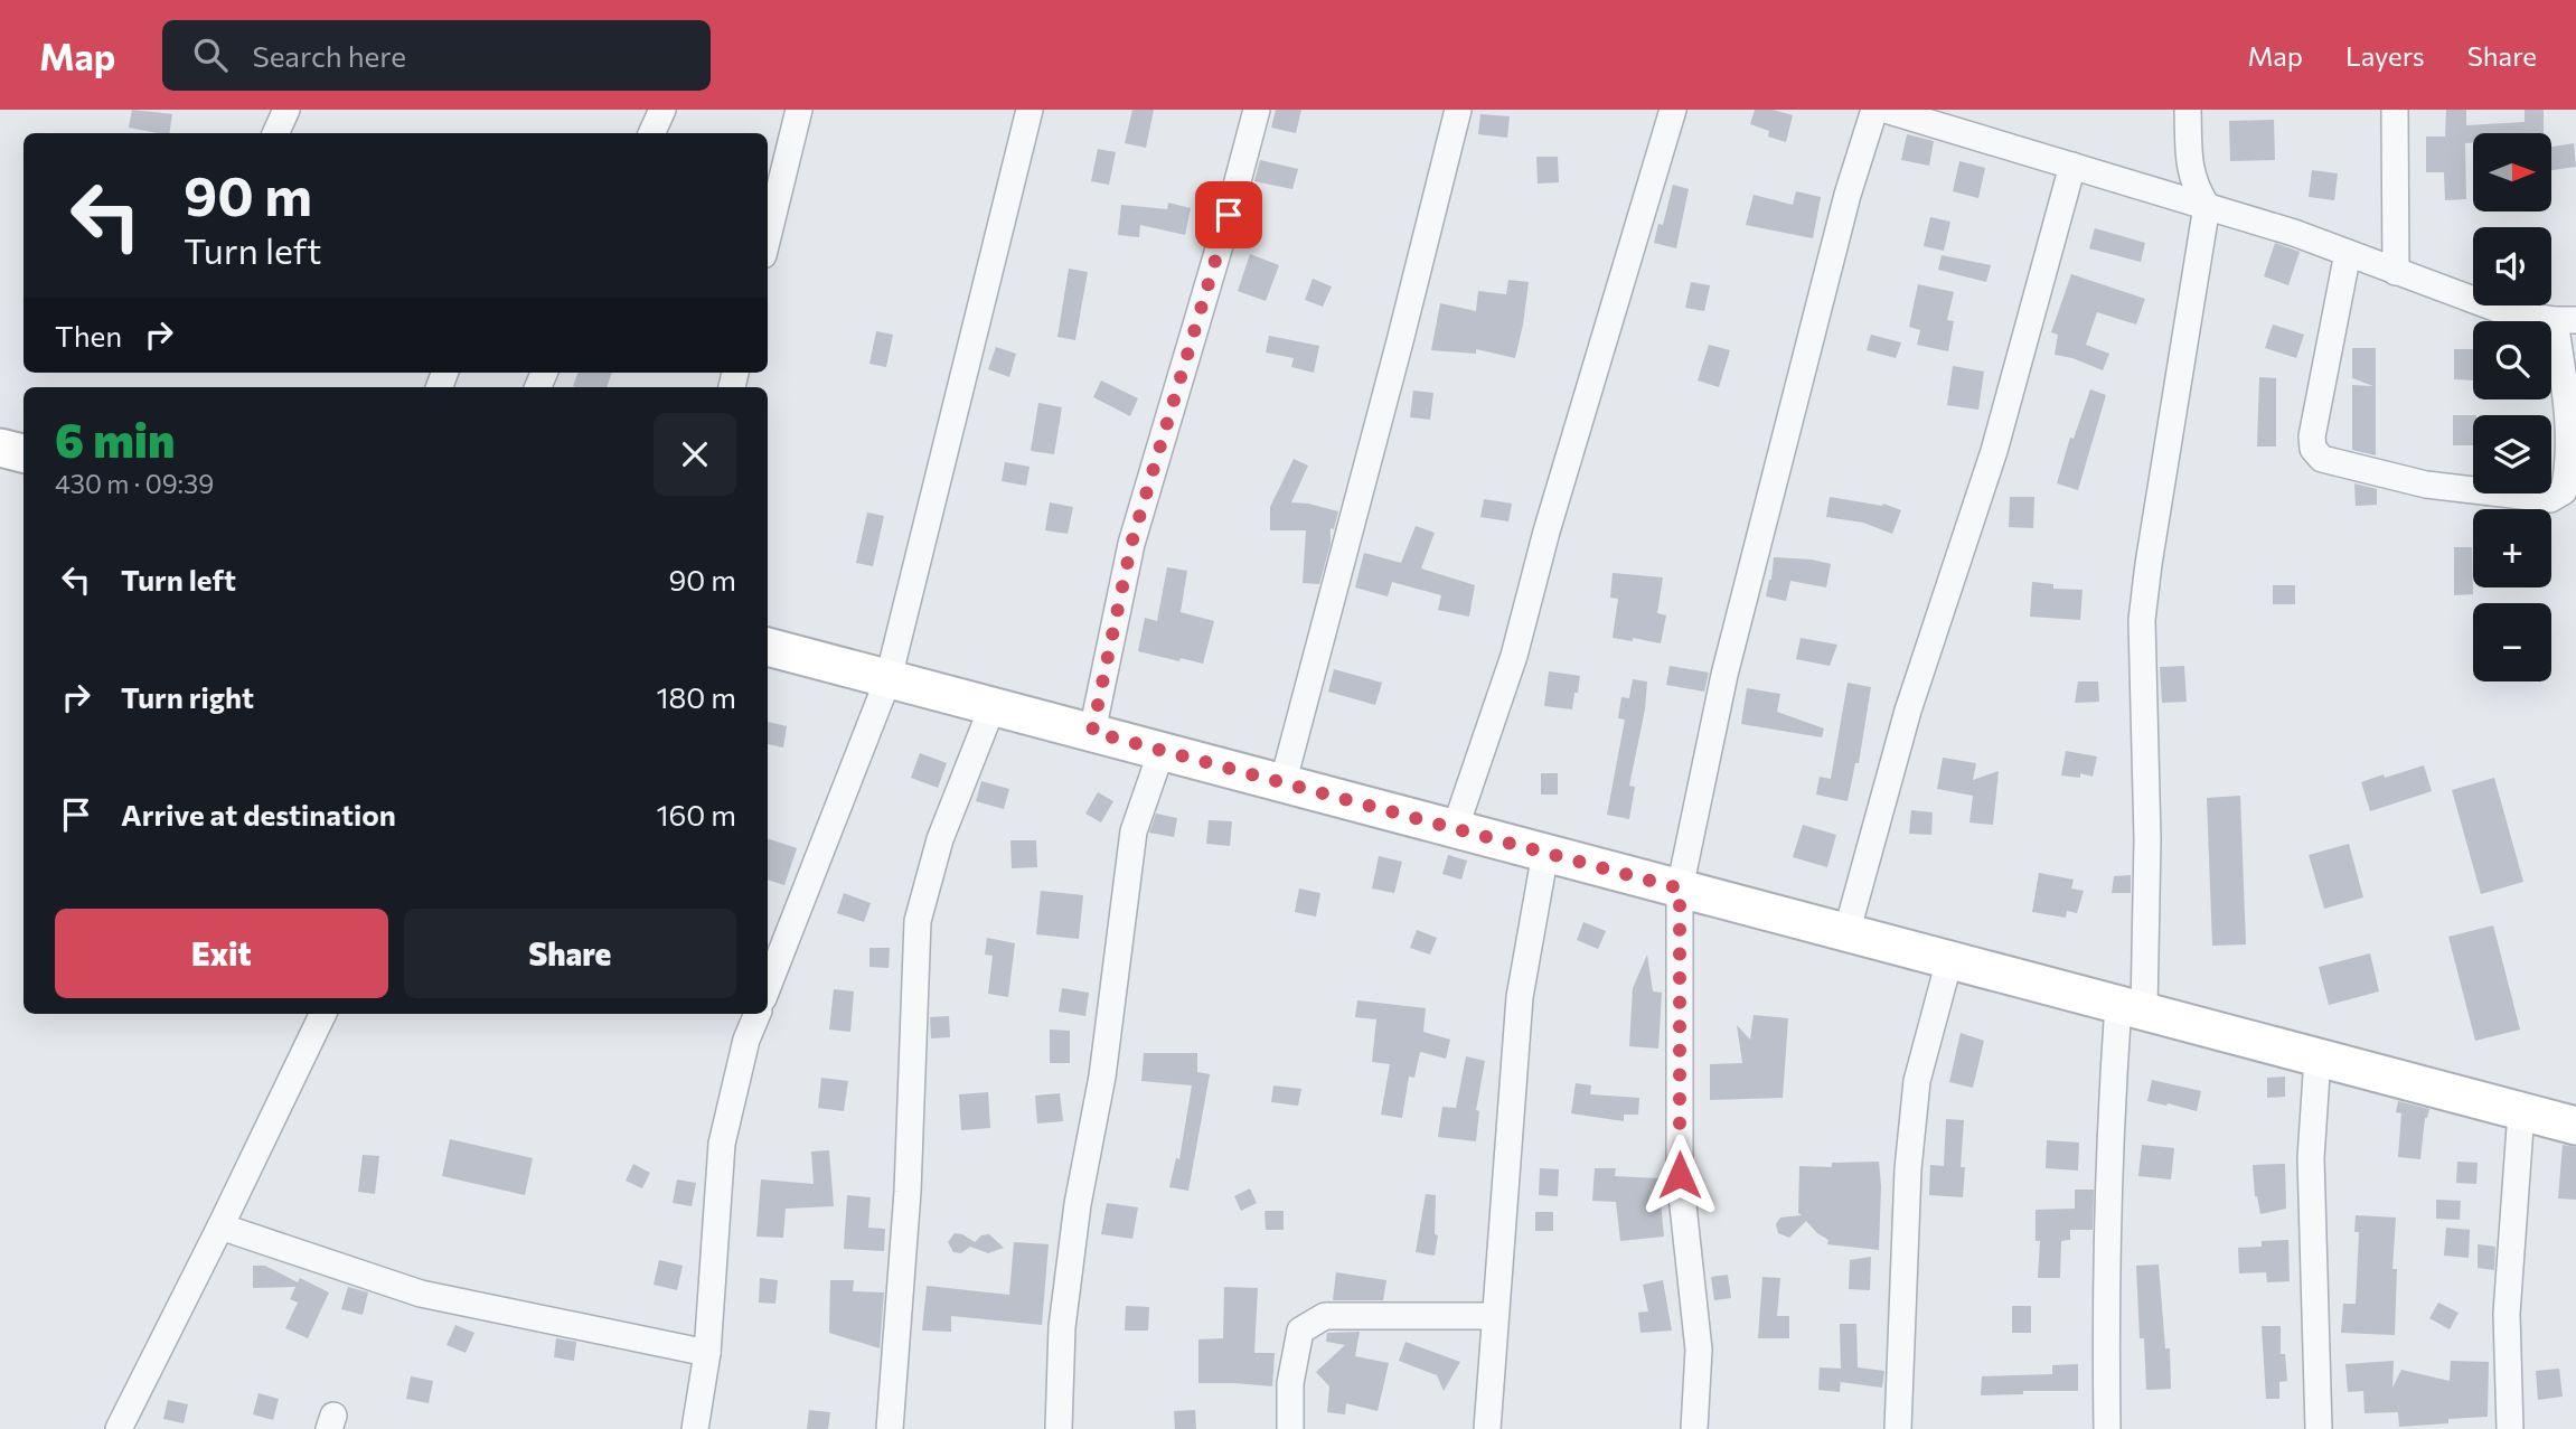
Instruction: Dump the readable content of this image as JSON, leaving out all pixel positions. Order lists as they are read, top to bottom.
{
  "north": "right",
  "page": {
    "header": "Map",
    "search": "Search here",
    "nav": ["Map", "Layers", "Share"],
    "map_buttons": ["+", "−"],
    "turn": ["90 m", "Turn left"],
    "then": "Then",
    "heading": ["6 min", "430 m · 09:39"],
    "list": [
      {
        "name": "Turn left",
        "value": "90 m"
      },
      {
        "name": "Turn right",
        "value": "180 m"
      },
      {
        "name": "Arrive at destination",
        "value": "160 m"
      }
    ],
    "buttons": ["Exit", "Share"]
  }
}
